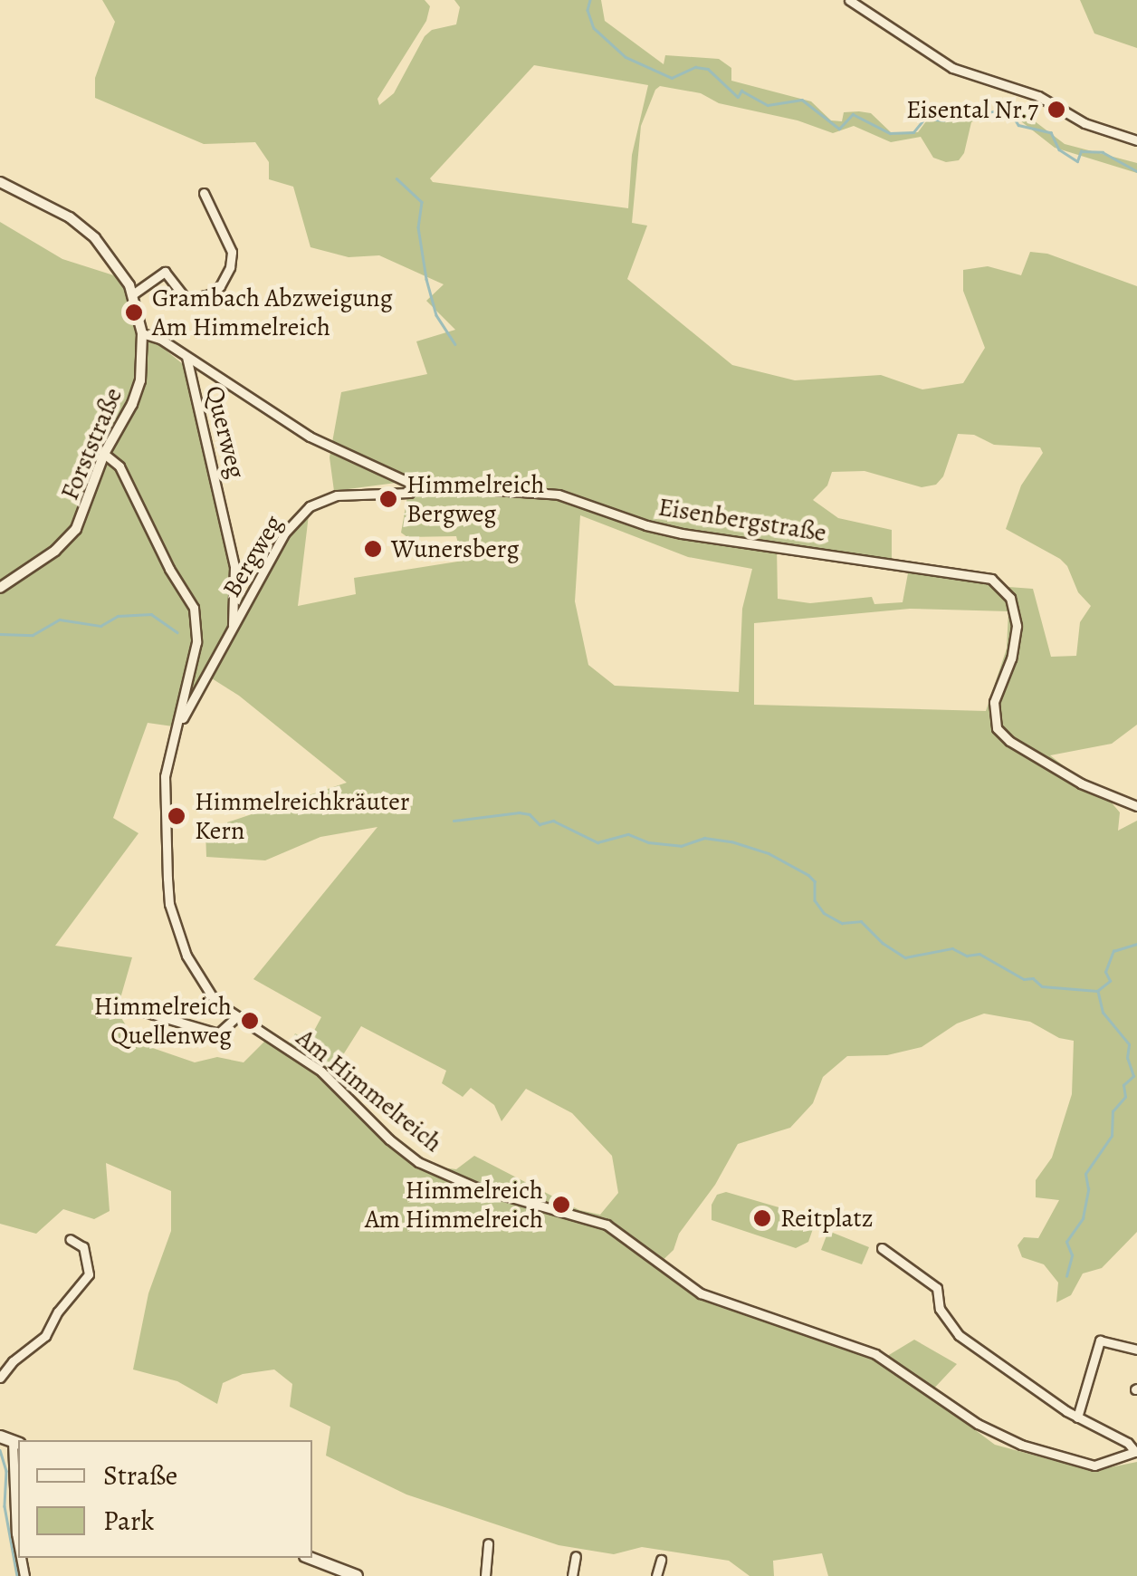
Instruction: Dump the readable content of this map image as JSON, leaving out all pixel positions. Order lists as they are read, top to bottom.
{
  "streets": {
    "street": [
      "Querweg",
      "Forststraße",
      "Eisenbergstraße",
      "Bergweg",
      "Am Himmelreich"
    ]
  },
  "crossings": [
    ["Querweg", "Eisenbergstraße"],
    ["Querweg", "Bergweg"],
    ["Forststraße", "Eisenbergstraße"],
    ["Forststraße", "Am Himmelreich"],
    ["Eisenbergstraße", "Bergweg"],
    ["Bergweg", "Am Himmelreich"]
  ],
  "places": [
    "Eisental Nr.7",
    "Grambach Abzweigung Am Himmelreich",
    "Himmelreich Bergweg",
    "Wunersberg",
    "Himmelreichkräuter Kern",
    "Himmelreich Quellenweg",
    "Himmelreich Am Himmelreich",
    "Reitplatz"
  ],
  "legend": ["Straße", "Park"]
}
